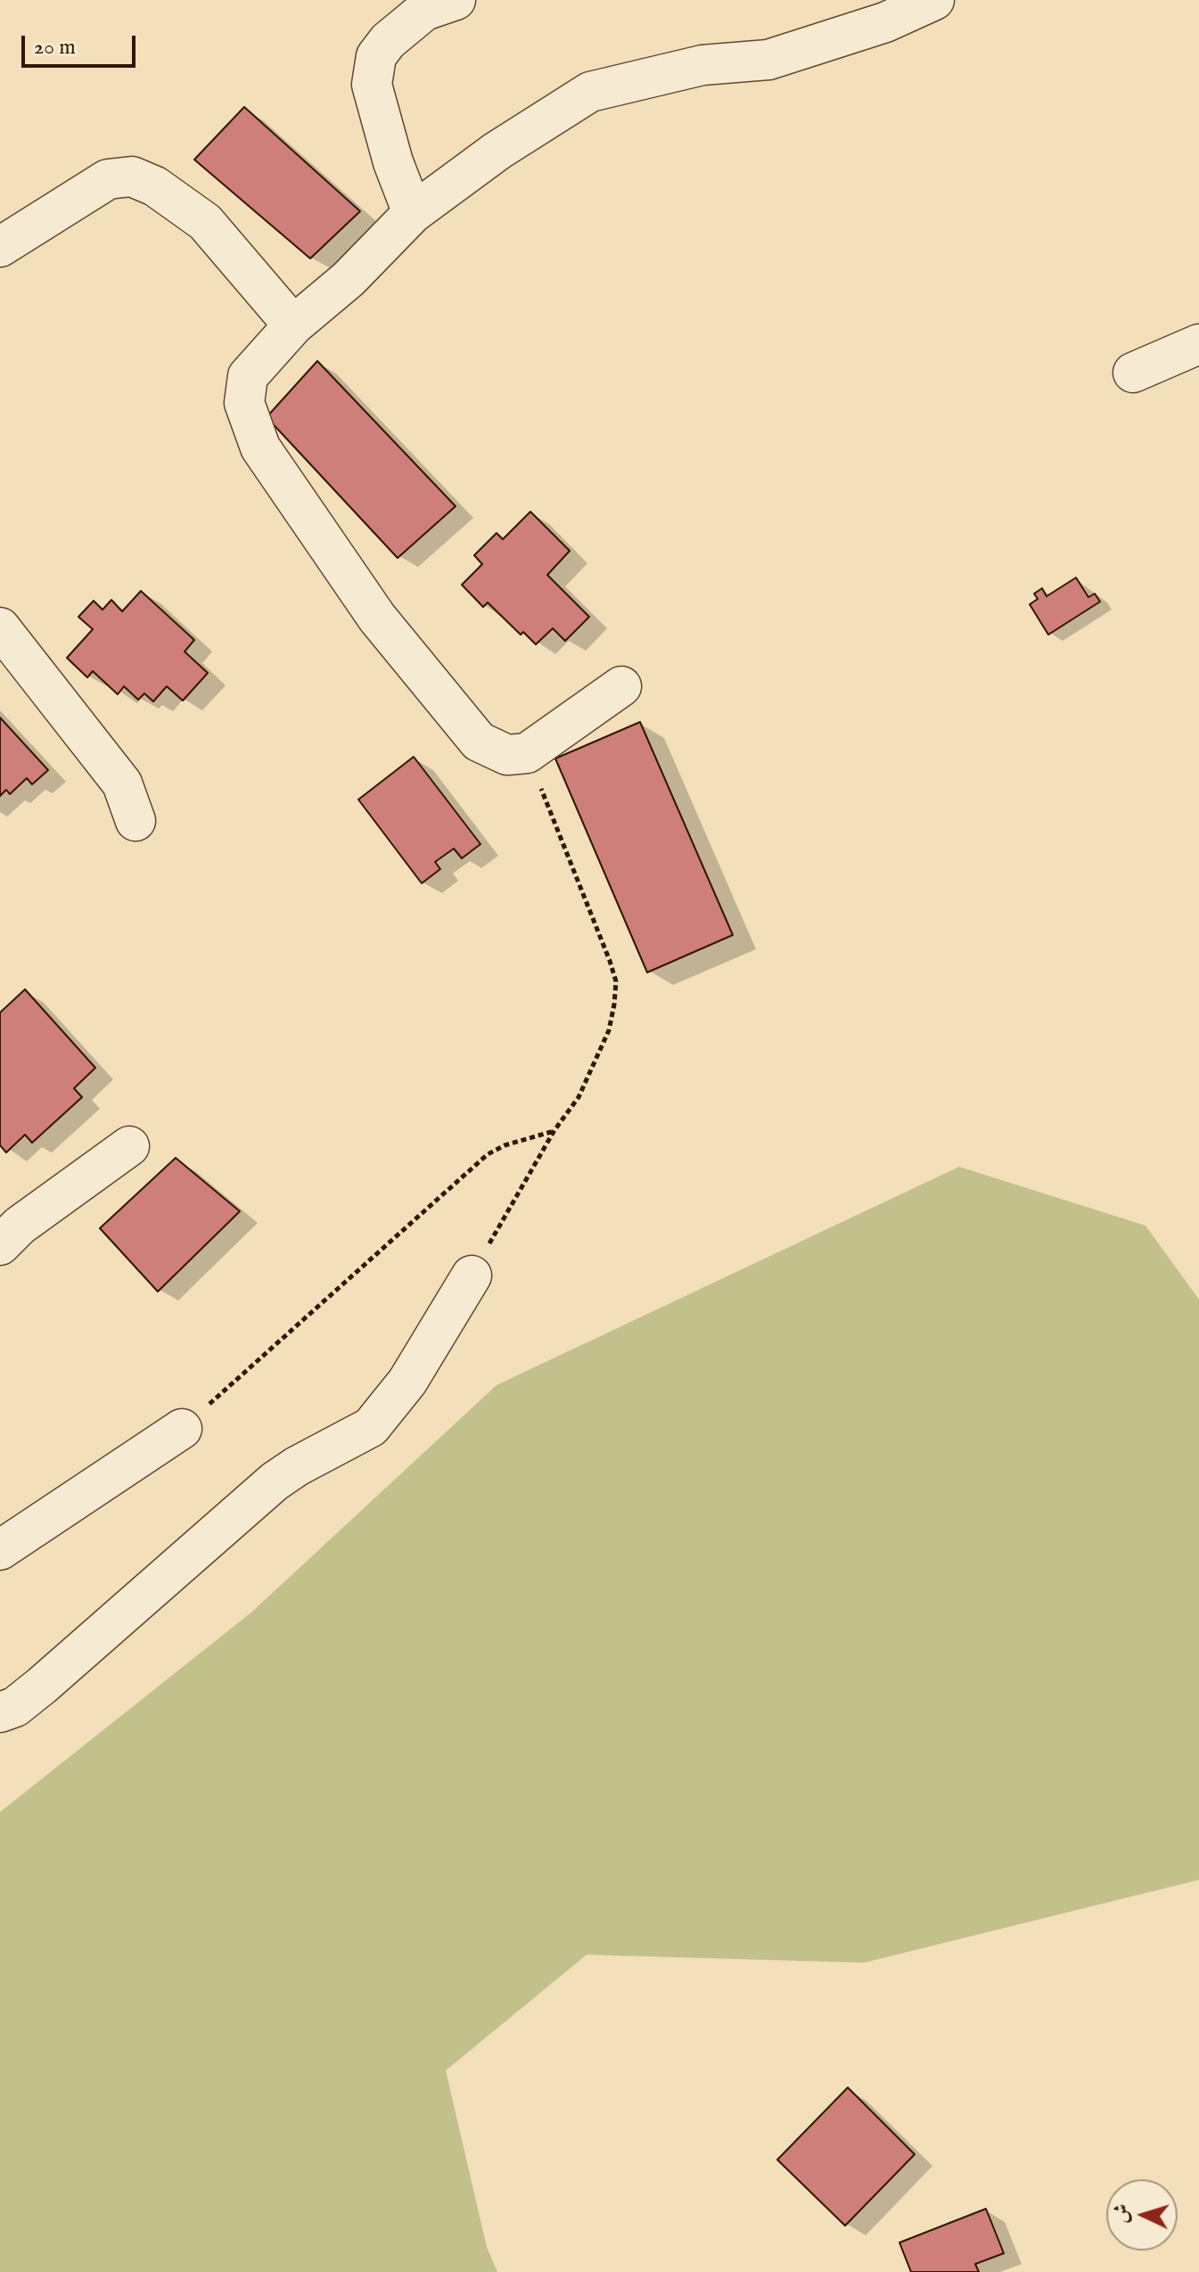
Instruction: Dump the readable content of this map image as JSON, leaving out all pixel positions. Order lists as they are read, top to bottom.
{
  "scale_bar": "20 m",
  "north": "left"
}
